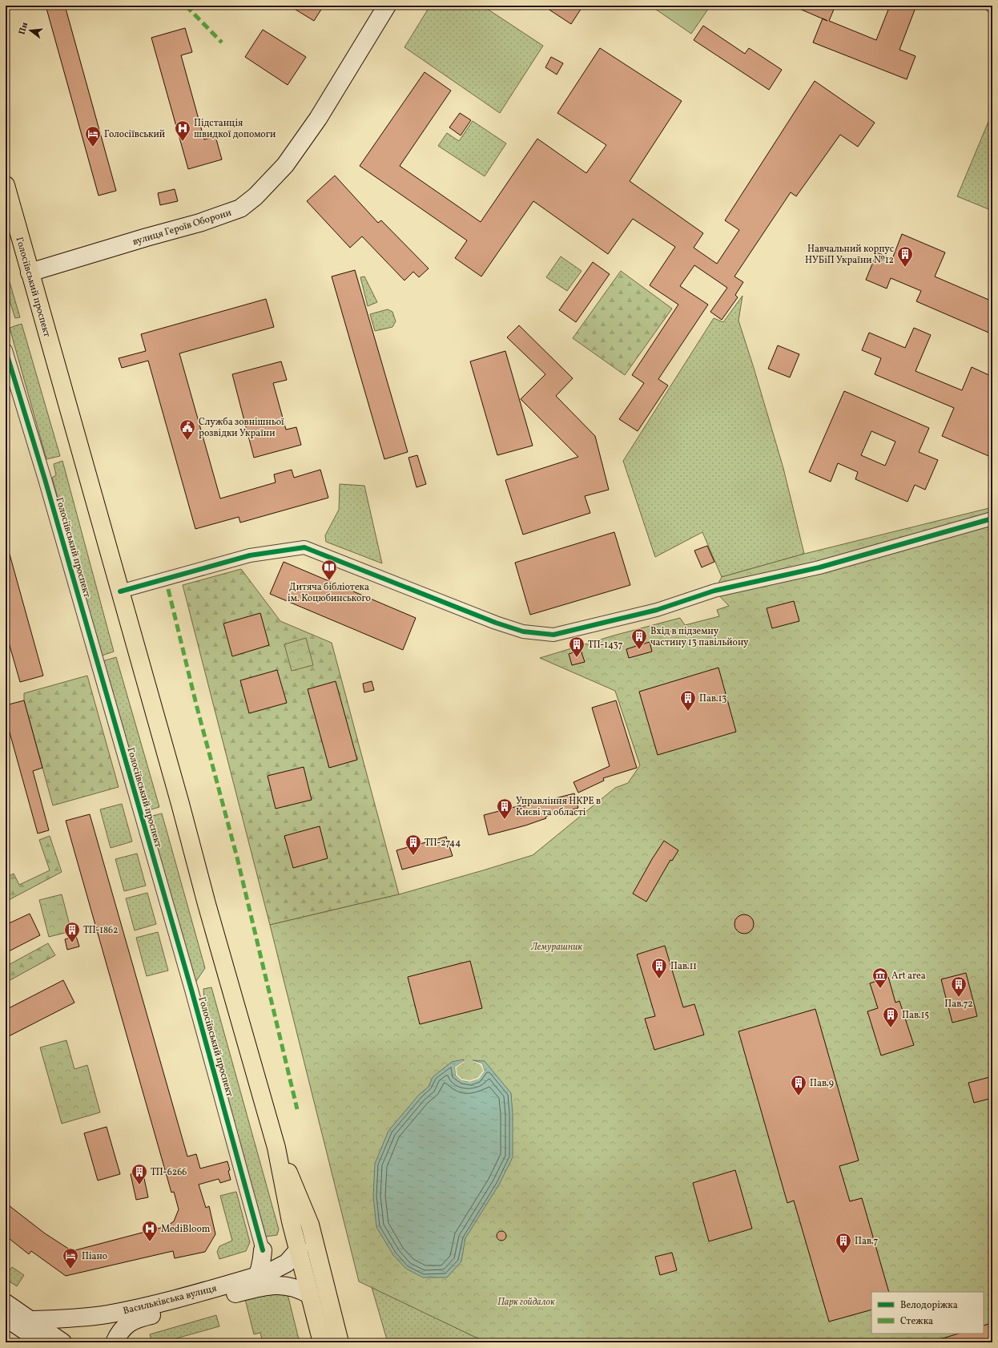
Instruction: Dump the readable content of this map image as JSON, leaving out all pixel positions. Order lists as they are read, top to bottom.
{
  "streets": {
    "highway": ["Голосіївський проспект"],
    "main road": ["вулиця Героїв Оборони", "Васильківська вулиця"]
  },
  "crossings": [
    ["вулиця Героїв Оборони", "Голосіївський проспект"],
    ["Голосіївський проспект", "Васильківська вулиця"]
  ],
  "parks": ["Лемурашник", "Парк гойдалок"],
  "places": {
    "hospital": ["Підстанція швидкої допомоги", "MediBloom"],
    "hotel": ["Голосіївський", "Піано"],
    "building": [
      "Навчальний корпус НУБіП України №12",
      "Вхід в підземну частину 13 павільйону",
      "ТП-1437",
      "Пав.13",
      "Управління НКРЕ в Києві та області",
      "ТП-2744",
      "ТП-1862",
      "Пав.11",
      "Пав.72",
      "Пав.15",
      "Пав.9",
      "ТП-6266",
      "Пав.7"
    ],
    "public building": ["Служба зовнішньої розвідки України"],
    "library": ["Дитяча бібліотека ім. Коцюбинського"],
    "museum": ["Art area"]
  },
  "legend": ["Велодоріжка", "Стежка"],
  "north": "left"
}
